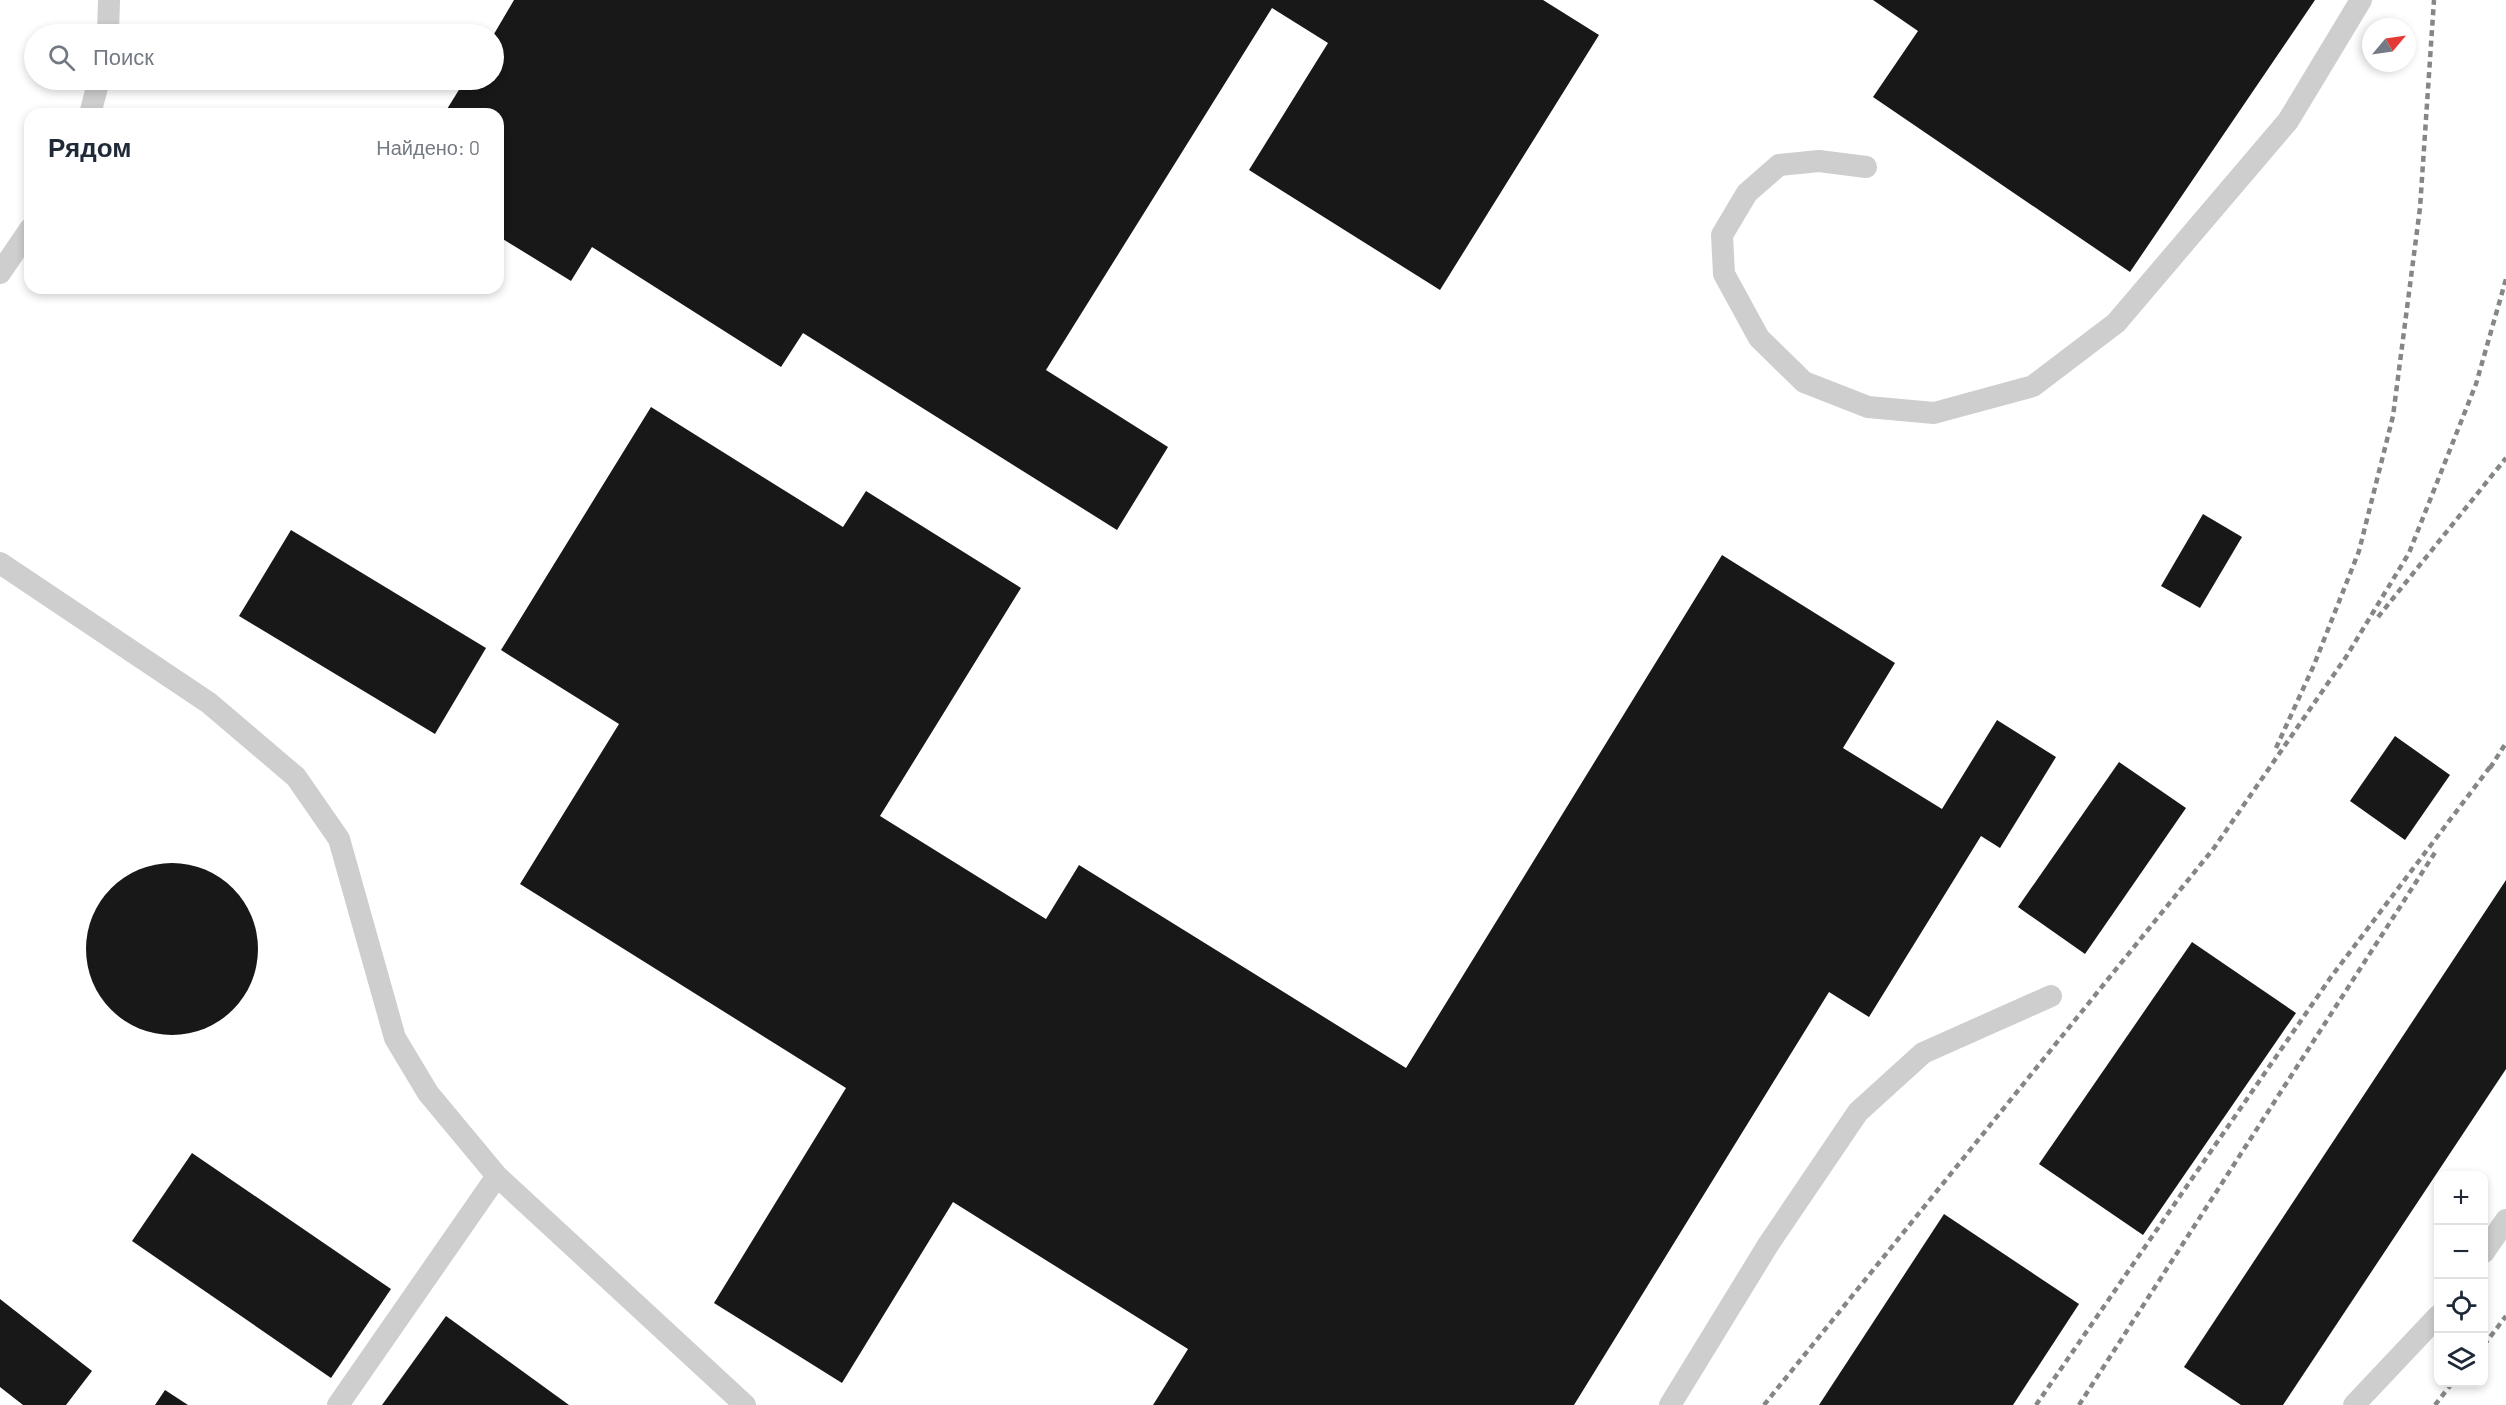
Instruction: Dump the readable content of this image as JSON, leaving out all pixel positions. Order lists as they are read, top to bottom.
{
  "north": "top right",
  "page": {
    "search": "Поиск",
    "heading": ["Рядом", "Найдено: 0"],
    "map_buttons": ["+", "−"]
  }
}
